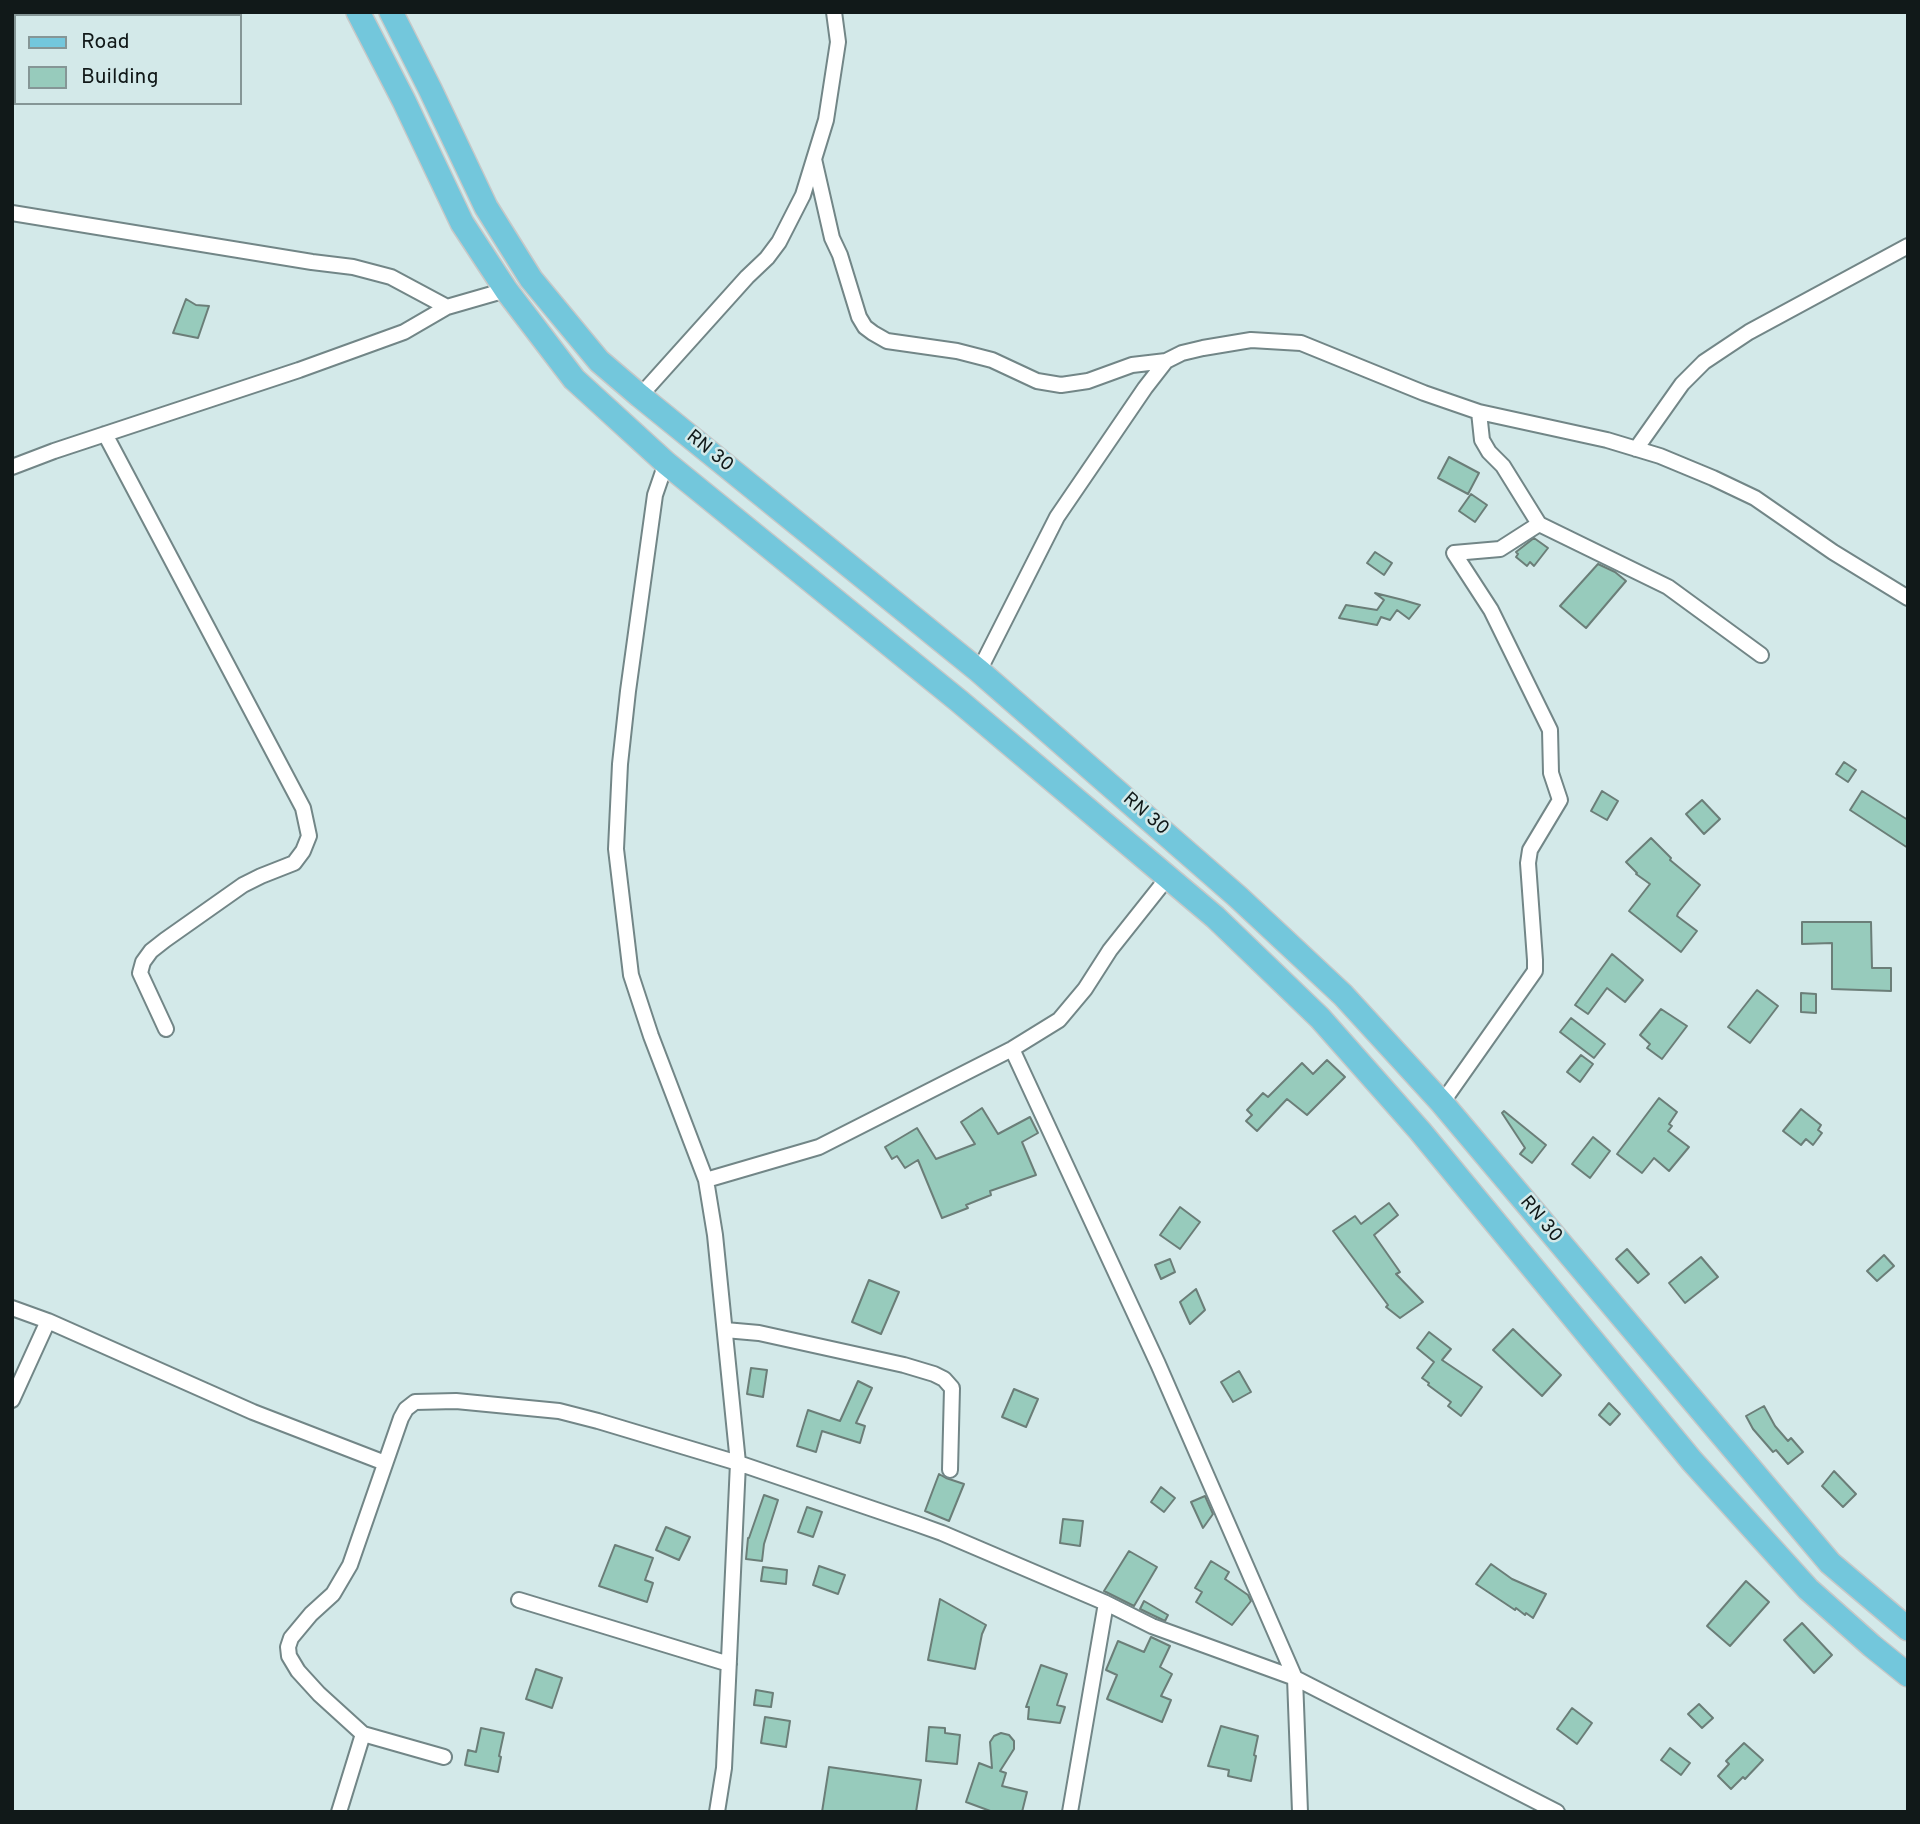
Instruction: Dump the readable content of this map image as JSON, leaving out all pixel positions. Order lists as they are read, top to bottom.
{
  "streets": {
    "main road": ["RN 30"]
  },
  "legend": ["Road", "Building"]
}
